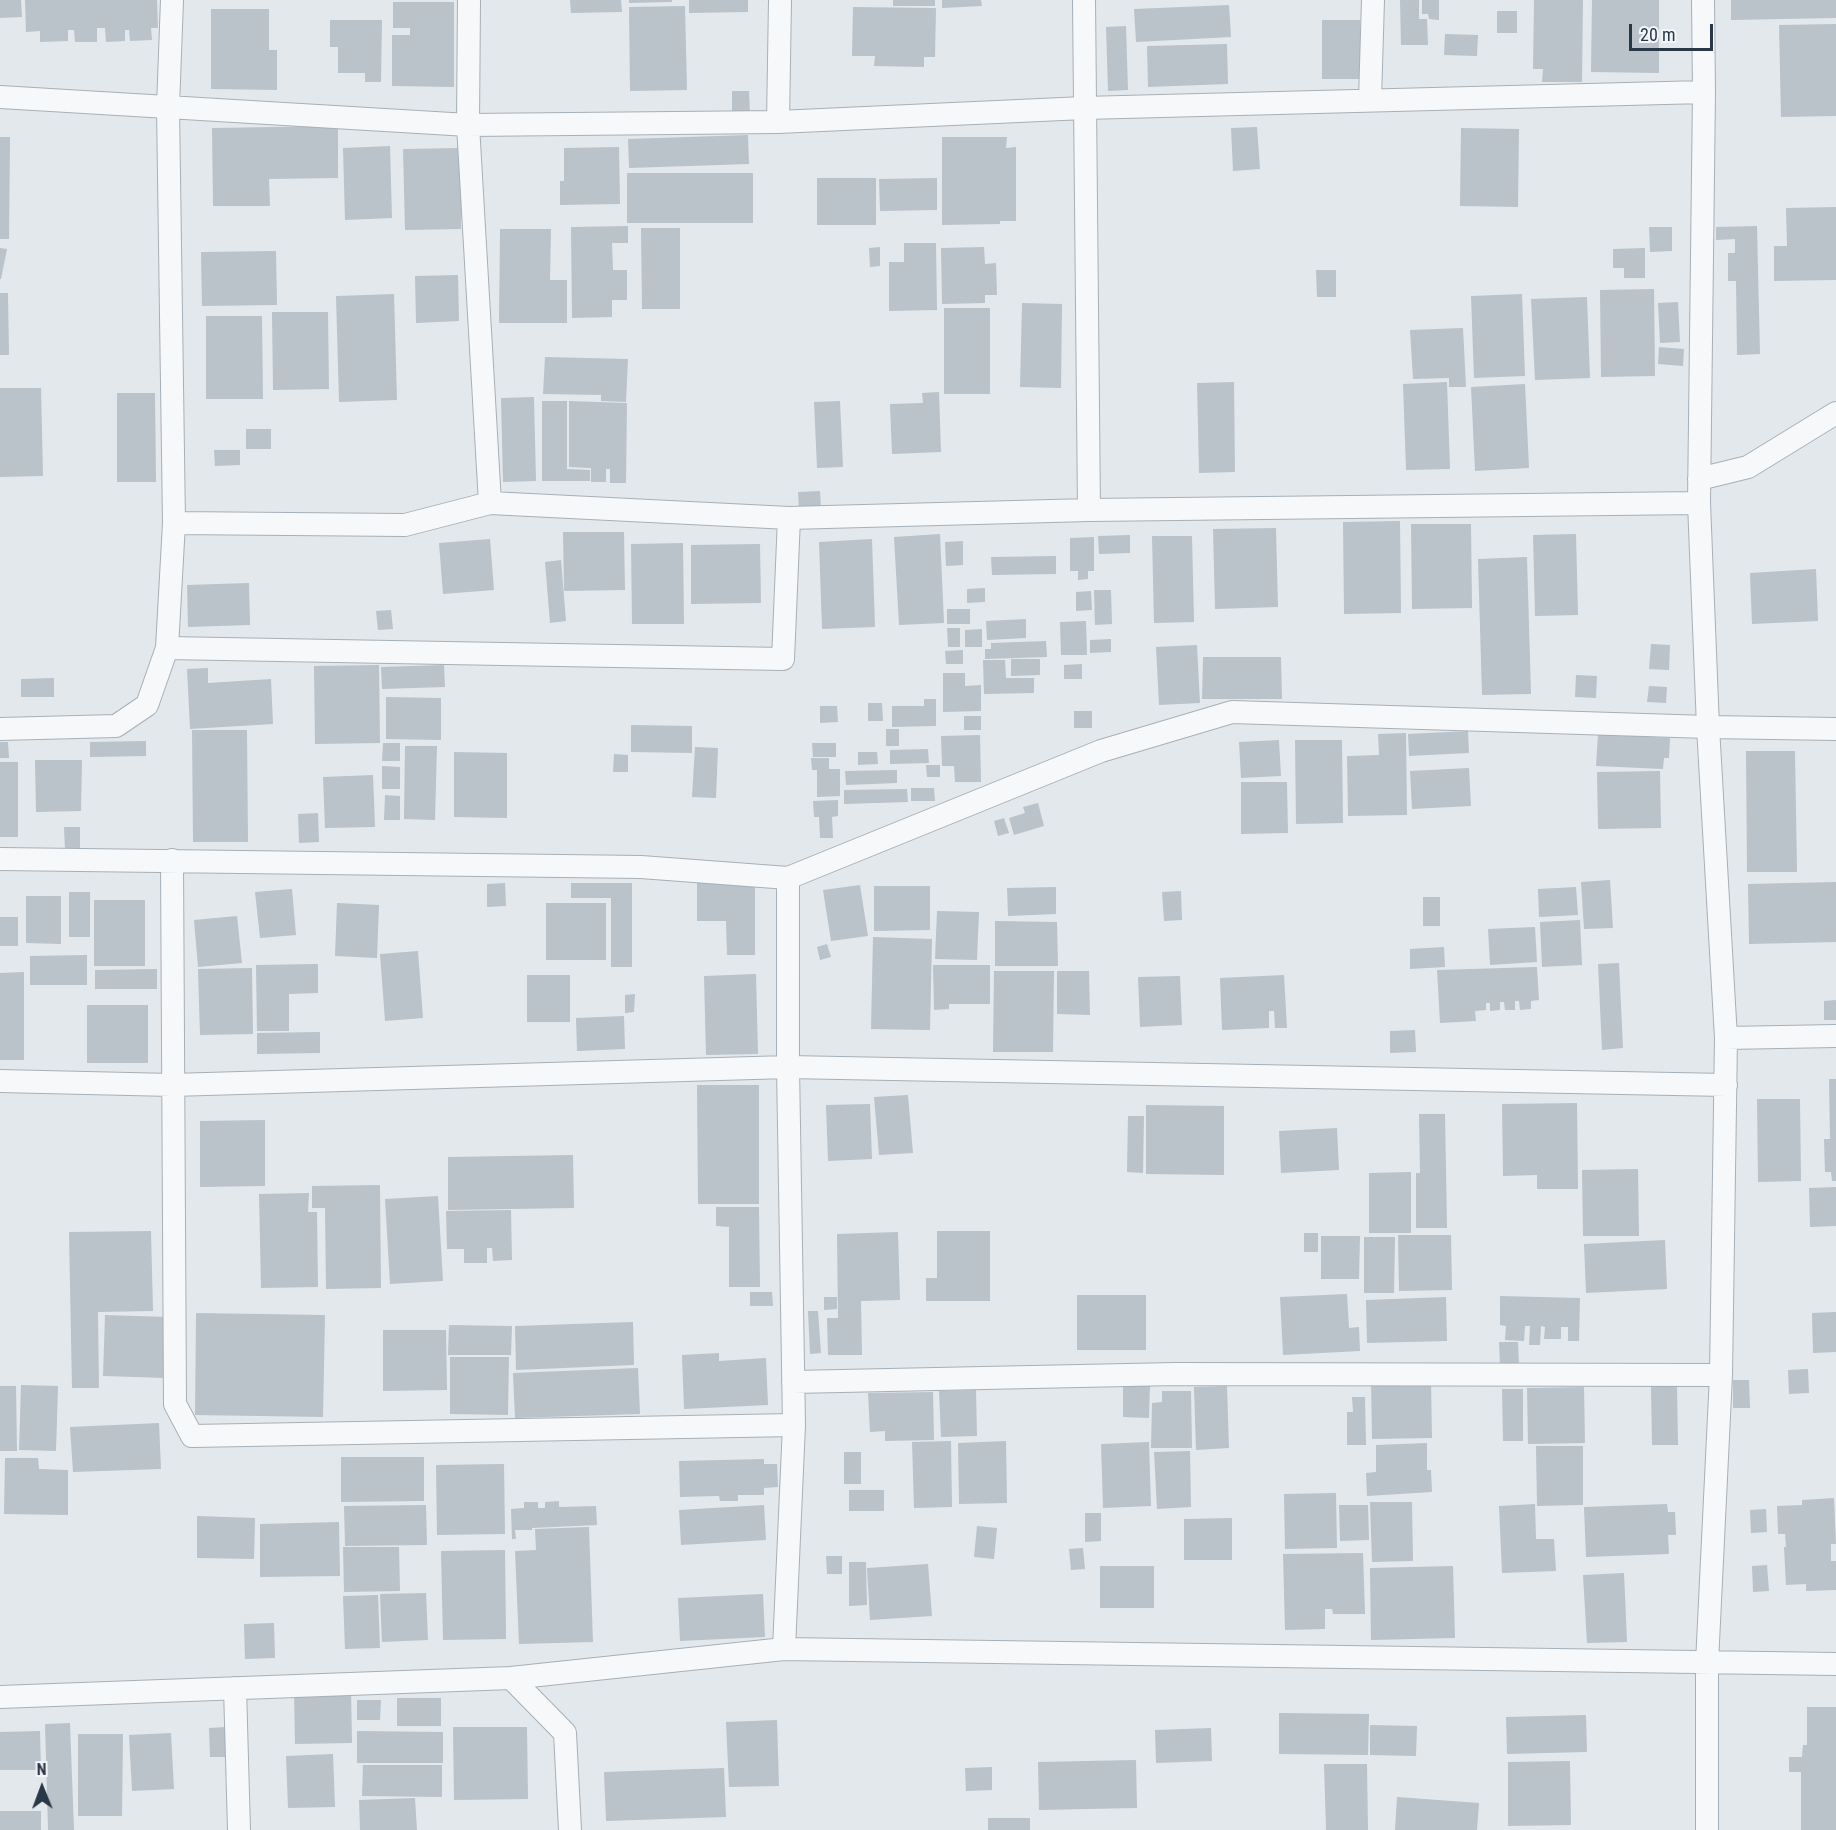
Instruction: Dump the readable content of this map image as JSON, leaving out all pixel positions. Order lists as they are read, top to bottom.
{
  "scale_bar": "20 m",
  "north": "top"
}
